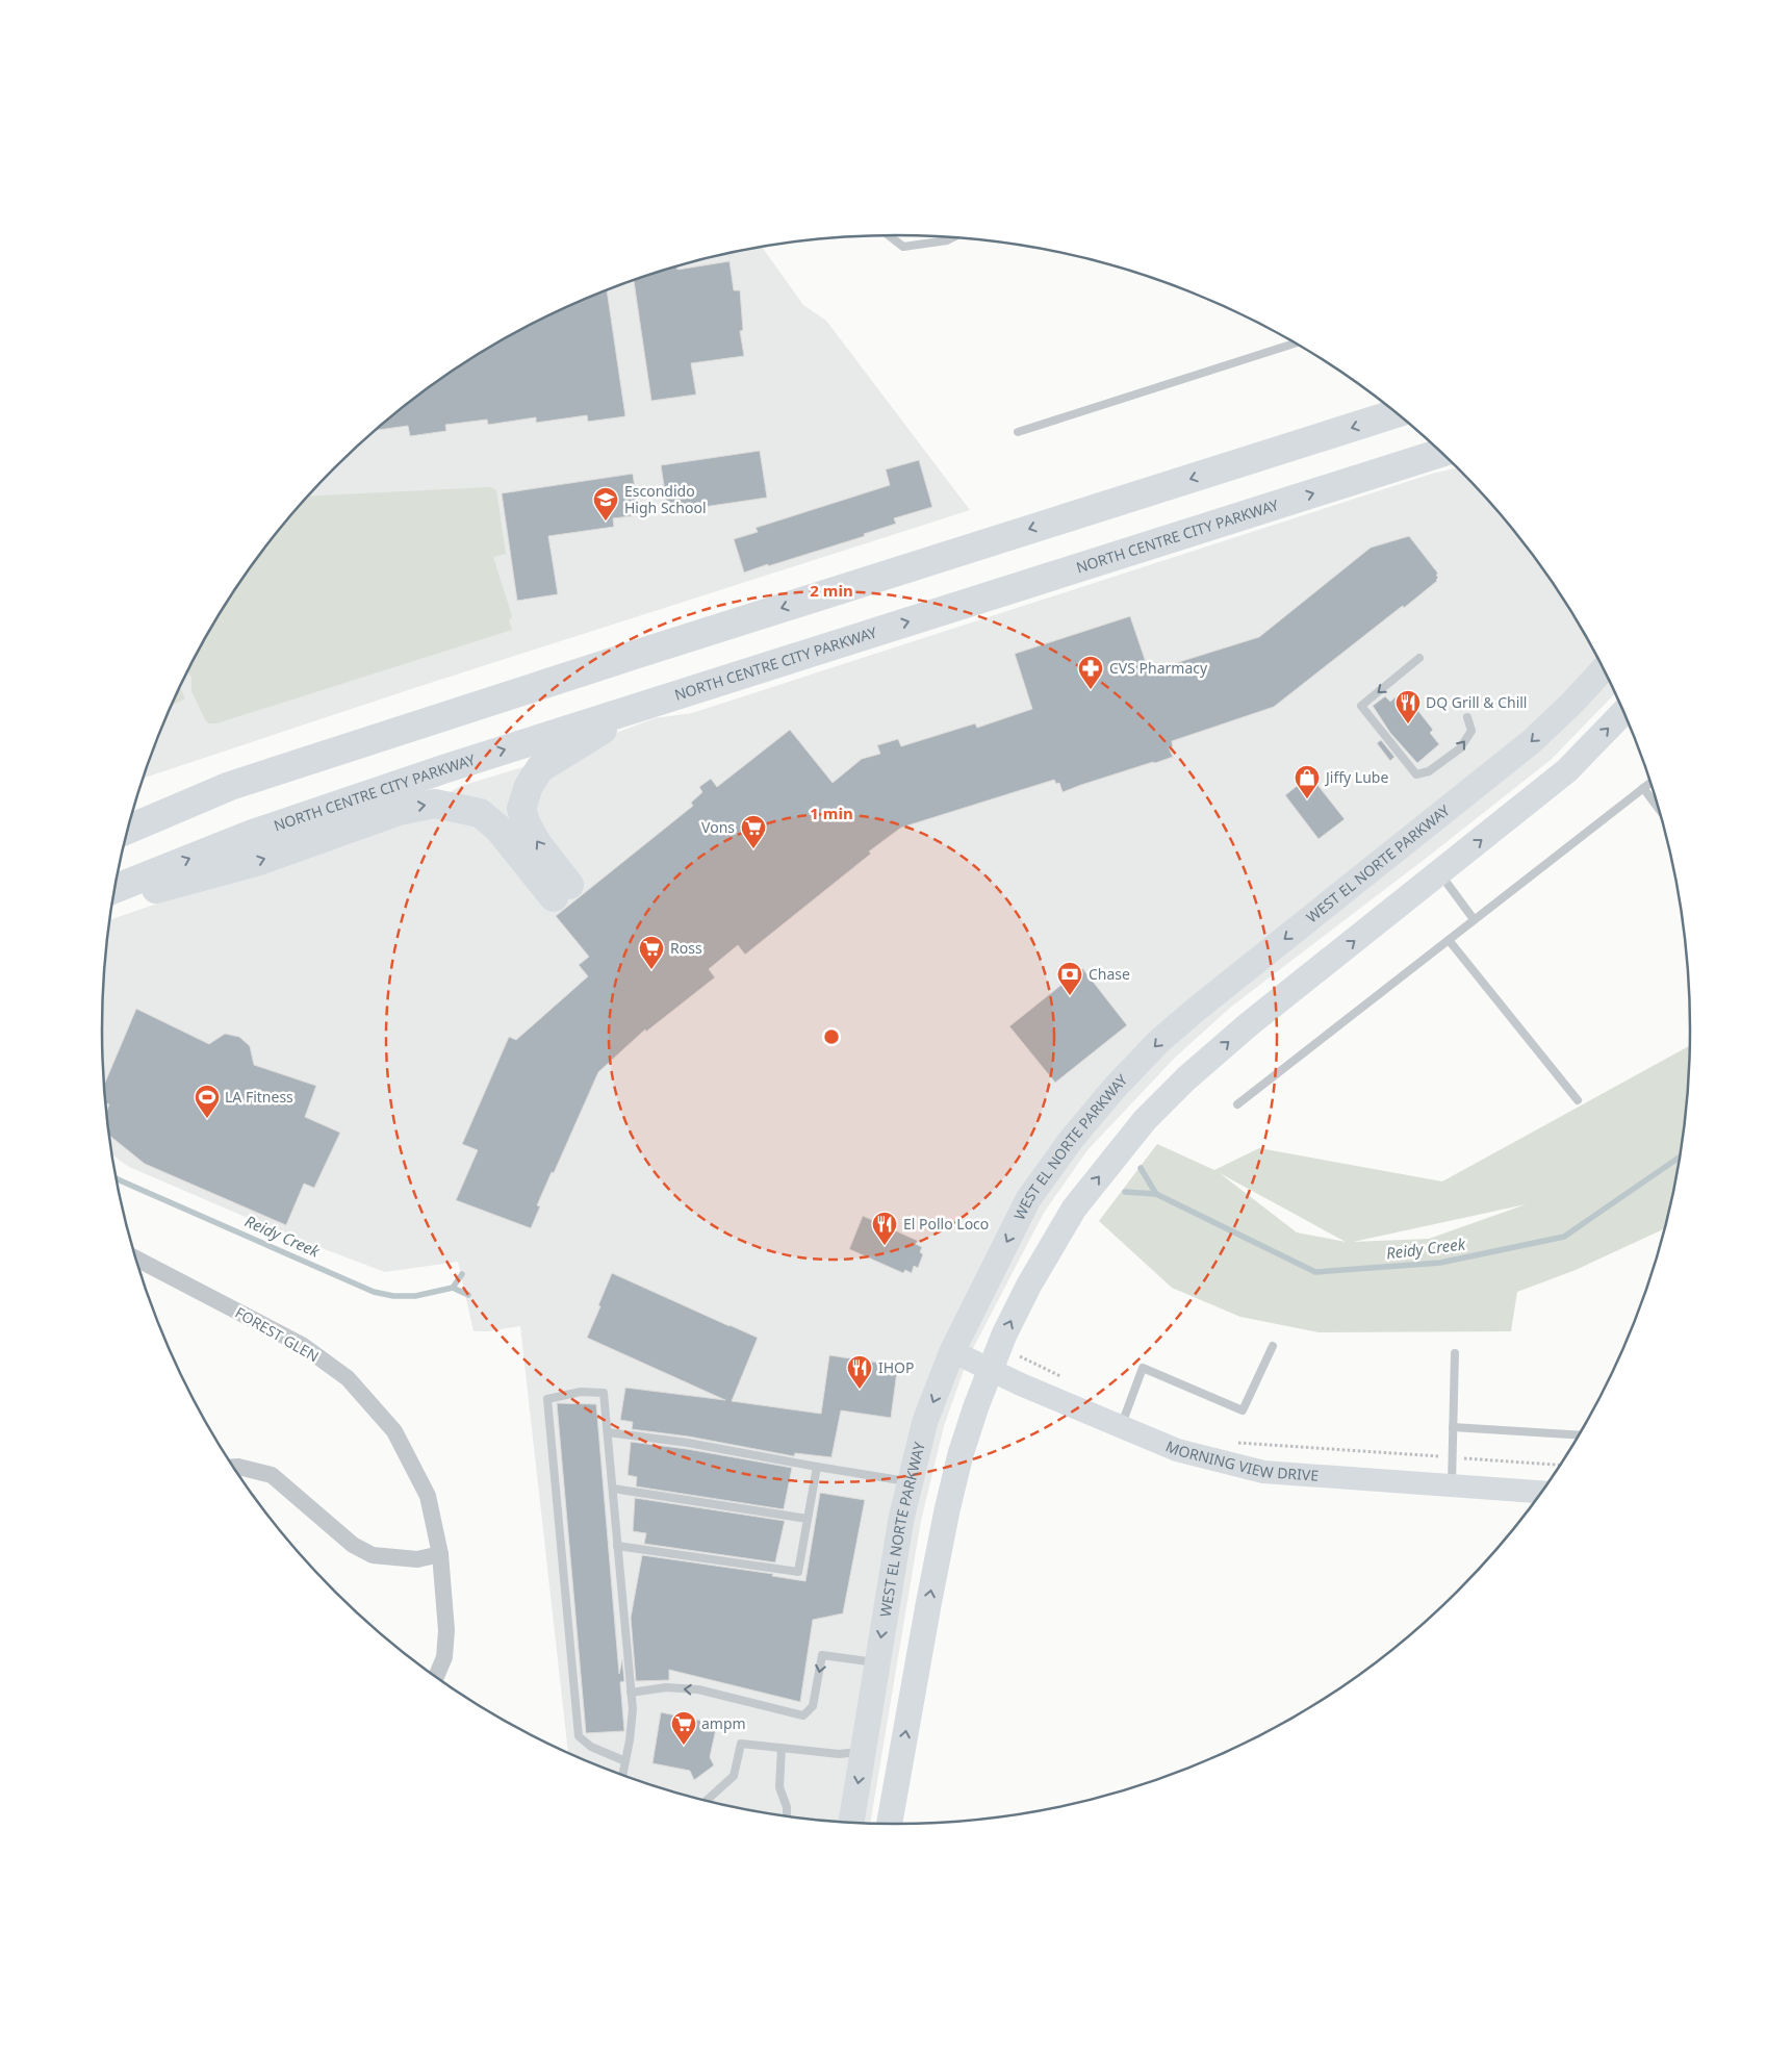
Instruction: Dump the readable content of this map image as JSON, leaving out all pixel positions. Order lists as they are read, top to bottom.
{
  "streets": {
    "highway": ["NORTH CENTRE CITY PARKWAY"],
    "main road": ["WEST EL NORTE PARKWAY"],
    "street": ["FOREST GLEN", "MORNING VIEW DRIVE"]
  },
  "crossings": [
    ["WEST EL NORTE PARKWAY", "MORNING VIEW DRIVE"]
  ],
  "water": ["Reidy Creek"],
  "places": {
    "school or university": ["Escondido High School"],
    "pharmacy": ["CVS Pharmacy"],
    "restaurant": ["DQ Grill & Chill", "El Pollo Loco", "IHOP"],
    "shop": ["Jiffy Lube"],
    "supermarket": ["Vons", "Ross", "ampm"],
    "bank": ["Chase"],
    "sports": ["LA Fitness"]
  },
  "rings": ["2 min", "1 min"]
}
